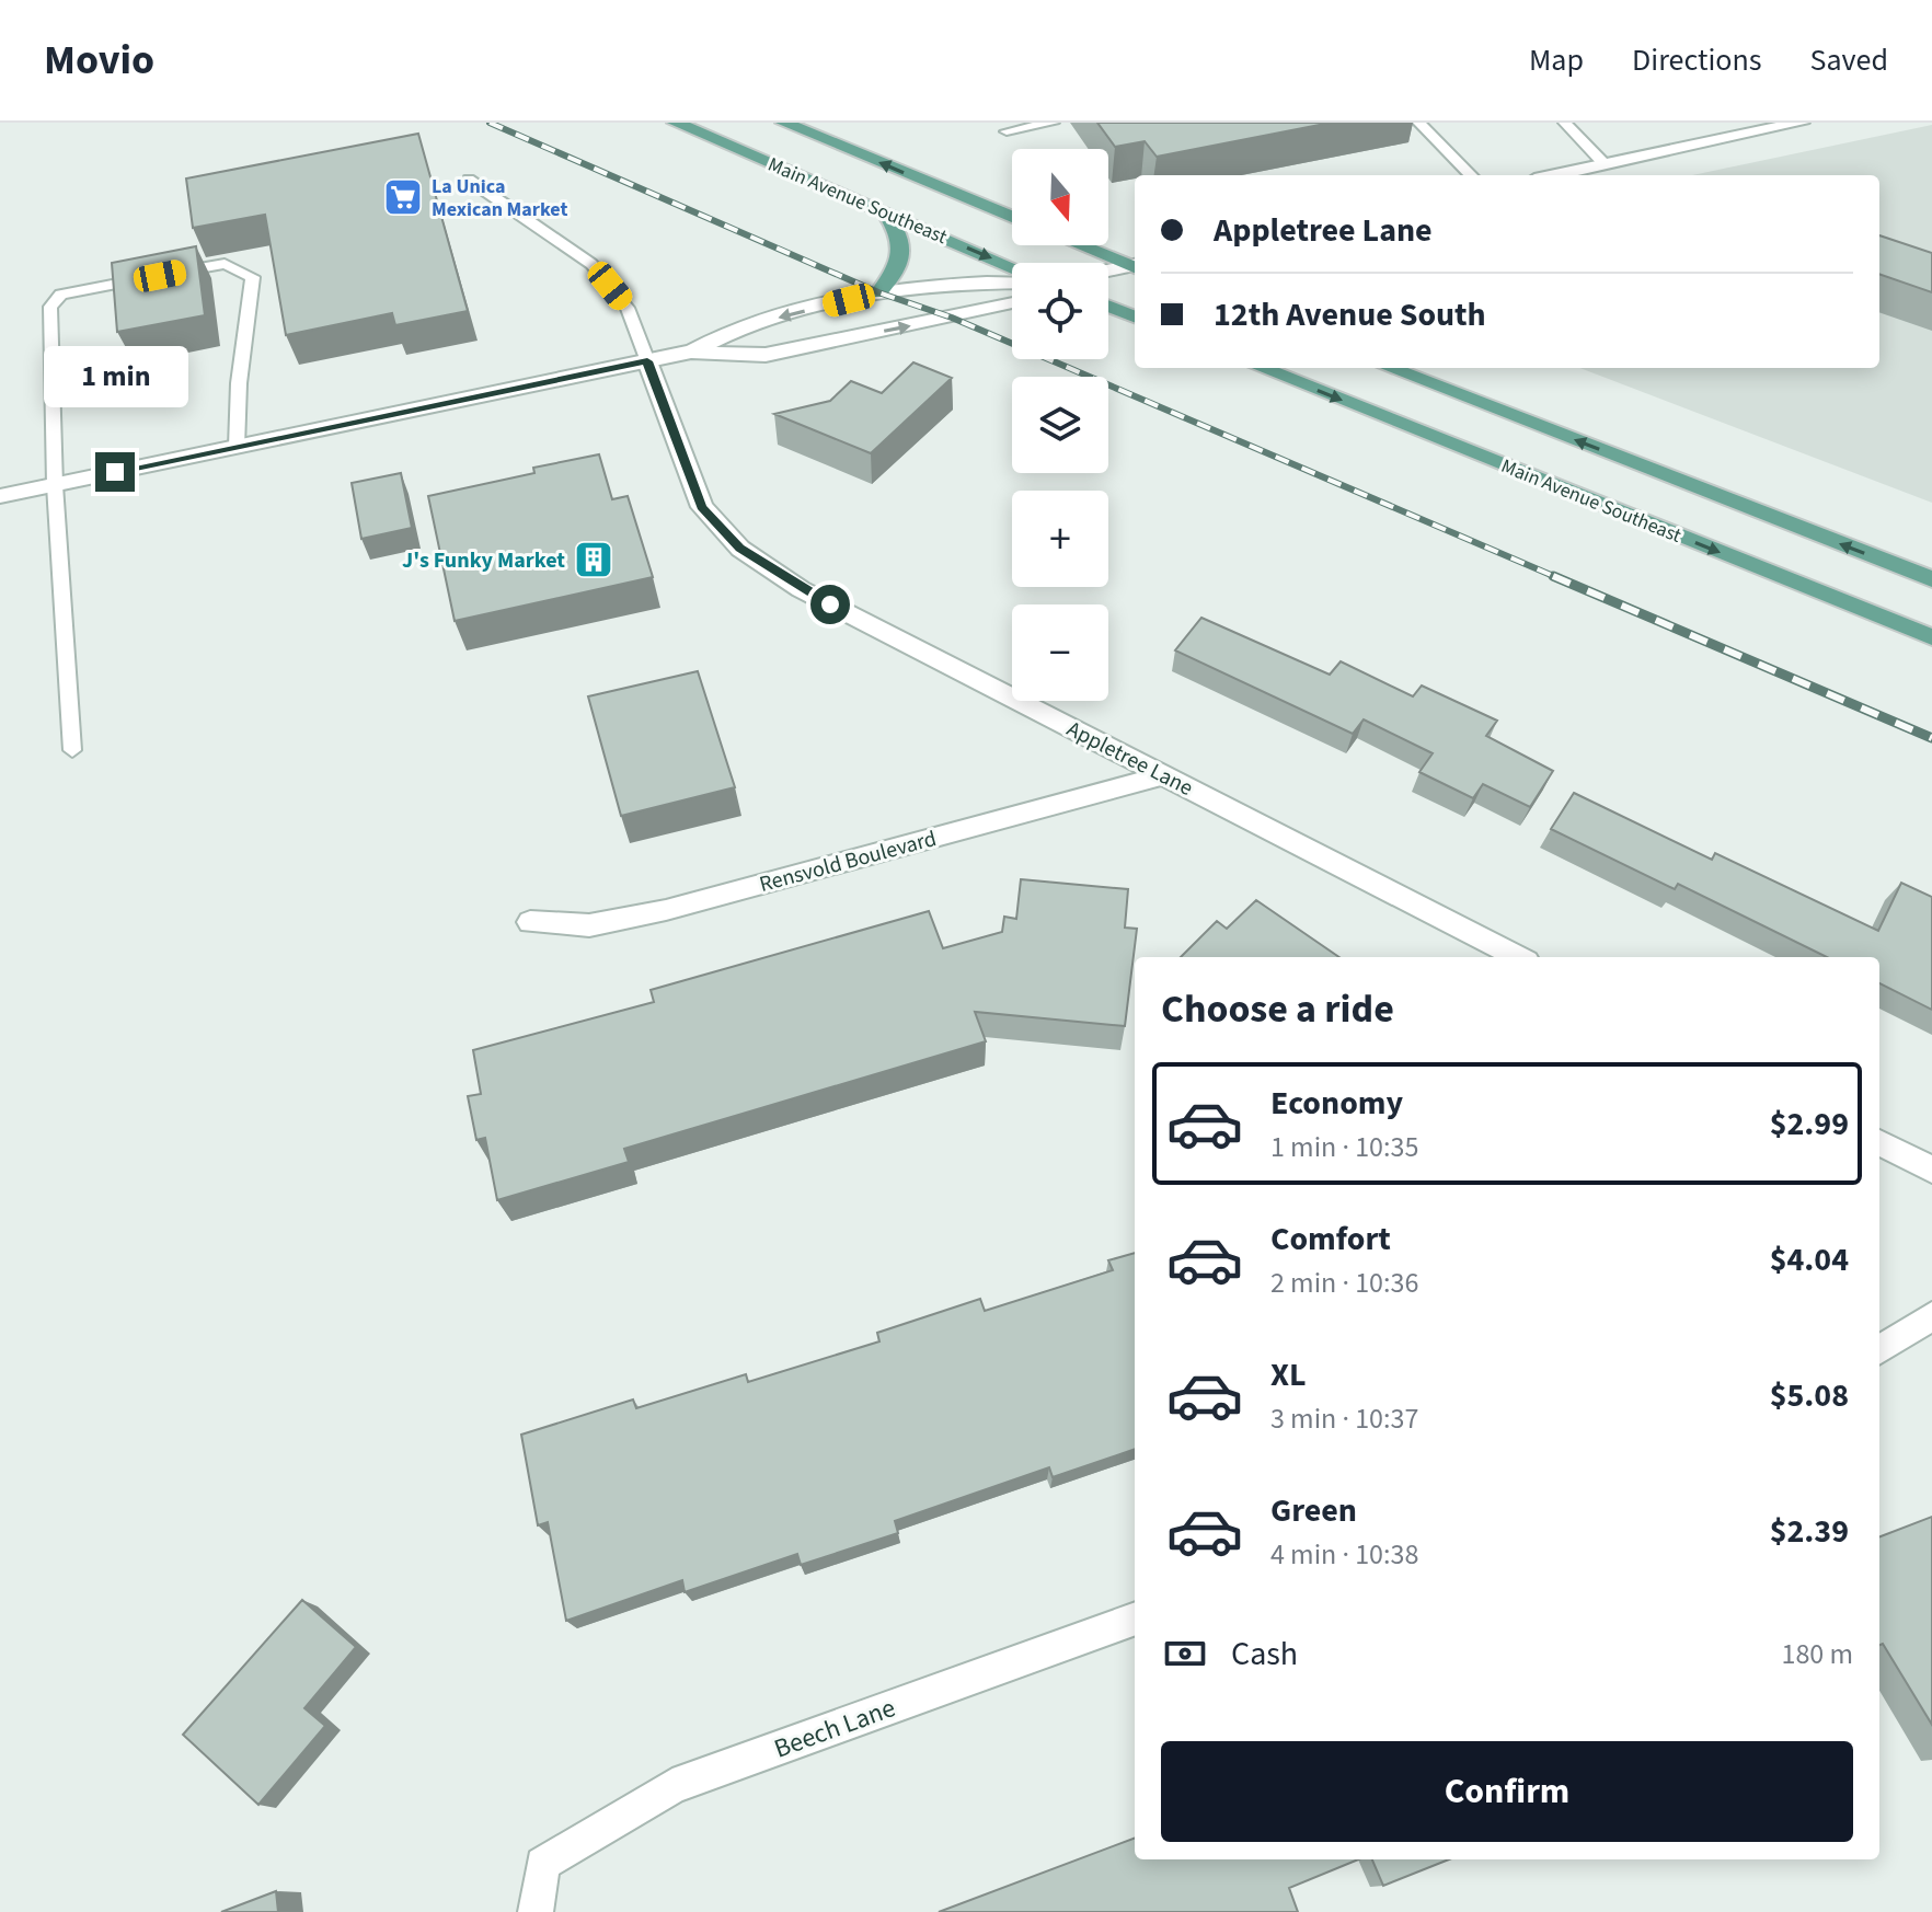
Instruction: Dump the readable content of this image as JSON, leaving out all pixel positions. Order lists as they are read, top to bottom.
{
  "streets": {
    "main road": ["Main Avenue Southeast"],
    "street": ["Appletree Lane", "Rensvold Boulevard", "Beech Lane"]
  },
  "crossings": [
    ["Appletree Lane", "Rensvold Boulevard"]
  ],
  "places": {
    "supermarket": ["La Unica Mexican Market"],
    "building": ["J's Funky Market"]
  },
  "north": "bottom",
  "page": {
    "header": "Movio",
    "nav": ["Map", "Directions", "Saved"],
    "map_buttons": ["+", "−"],
    "banner": ["Appletree Lane", "12th Avenue South"],
    "bubble": "1 min",
    "heading": "Choose a ride",
    "list": [
      {
        "name": "Economy",
        "note": "1 min · 10:35",
        "value": "$2.99"
      },
      {
        "name": "Comfort",
        "note": "2 min · 10:36",
        "value": "$4.04"
      },
      {
        "name": "XL",
        "note": "3 min · 10:37",
        "value": "$5.08"
      },
      {
        "name": "Green",
        "note": "4 min · 10:38",
        "value": "$2.39"
      }
    ],
    "pay": ["Cash", "180 m"],
    "buttons": "Confirm"
  }
}
